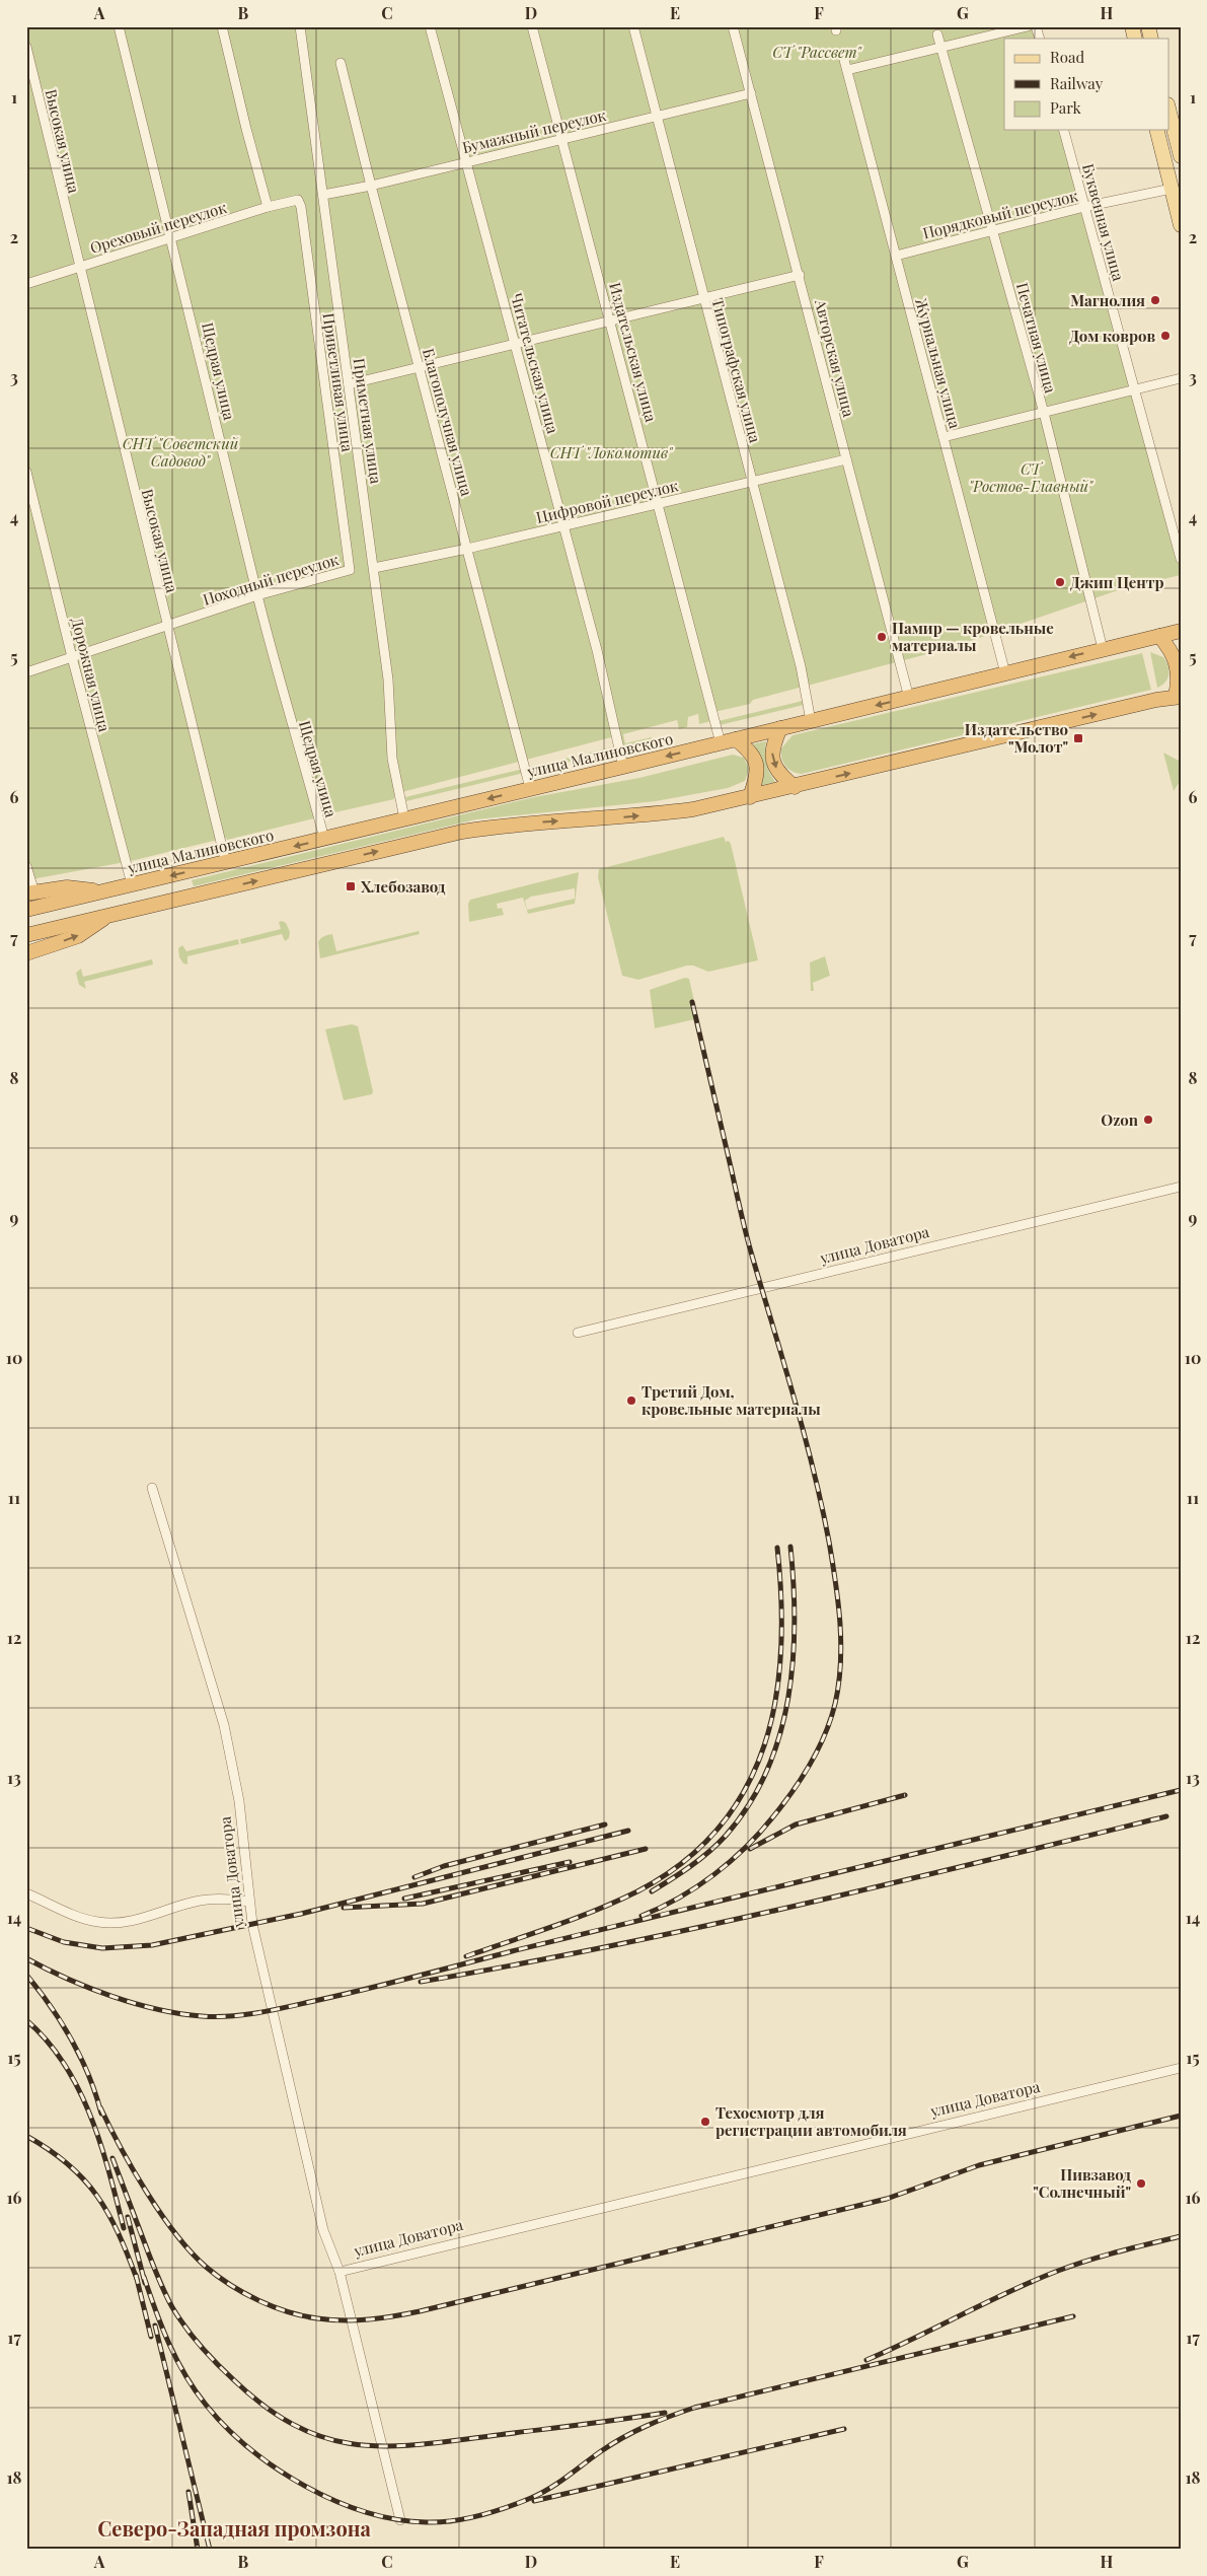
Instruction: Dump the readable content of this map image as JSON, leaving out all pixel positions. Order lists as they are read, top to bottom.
{
  "streets": {
    "highway": ["улица Малиновского"],
    "street": [
      "Бумажный переулок",
      "Высокая улица",
      "Порядковый переулок",
      "Буквенная улица",
      "Ореховый переулок",
      "Печатная улица",
      "Издательская улица",
      "Авторская улица",
      "Читательская улица",
      "Журнальная улица",
      "Типографская улица",
      "Щедрая улица",
      "Приветливая улица",
      "Приметная улица",
      "Благополучная улица",
      "Цифровой переулок",
      "Походный переулок",
      "Дорожная улица",
      "улица Доватора"
    ]
  },
  "crossings": [
    ["Бумажный переулок", "Издательская улица"],
    ["Бумажный переулок", "Авторская улица"],
    ["Бумажный переулок", "Читательская улица"],
    ["Бумажный переулок", "Типографская улица"],
    ["Бумажный переулок", "Приметная улица"],
    ["Бумажный переулок", "Благополучная улица"],
    ["Высокая улица", "Ореховый переулок"],
    ["Высокая улица", "Походный переулок"],
    ["Высокая улица", "улица Малиновского"],
    ["Порядковый переулок", "Буквенная улица"],
    ["Порядковый переулок", "Печатная улица"],
    ["Порядковый переулок", "Журнальная улица"],
    ["Ореховый переулок", "Щедрая улица"],
    ["Ореховый переулок", "Приветливая улица"],
    ["Печатная улица", "улица Малиновского"],
    ["Издательская улица", "Цифровой переулок"],
    ["Издательская улица", "улица Малиновского"],
    ["Авторская улица", "Цифровой переулок"],
    ["Авторская улица", "улица Малиновского"],
    ["Читательская улица", "Цифровой переулок"],
    ["Читательская улица", "улица Малиновского"],
    ["Журнальная улица", "улица Малиновского"],
    ["Типографская улица", "Цифровой переулок"],
    ["Типографская улица", "улица Малиновского"],
    ["Щедрая улица", "Походный переулок"],
    ["Щедрая улица", "улица Малиновского"],
    ["Приветливая улица", "Походный переулок"],
    ["Приметная улица", "Цифровой переулок"],
    ["Приметная улица", "улица Малиновского"],
    ["Благополучная улица", "Цифровой переулок"],
    ["Благополучная улица", "улица Малиновского"],
    ["Походный переулок", "Дорожная улица"],
    ["Дорожная улица", "улица Малиновского"]
  ],
  "districts": ["Северо-Западная промзона"],
  "parks": [
    "СТ \"Рассвет\"",
    "СНТ \"Советский Садовод\"",
    "СНТ \"Локомотив\"",
    "СТ \"Ростов-Главный\""
  ],
  "places": {
    "other": [
      "Магнолия",
      "Дом ковров",
      "Джип Центр",
      "Памир — кровельные материалы",
      "Ozon",
      "Третий Дом, кровельные материалы",
      "Техосмотр для регистрации автомобиля",
      "Пивзавод \"Солнечный\""
    ],
    "transit": ["Издательство \"Молот\"", "Хлебозавод"]
  },
  "legend": ["Road", "Railway", "Park"],
  "grid": {
    "columns": [
      "A",
      "B",
      "C",
      "D",
      "E",
      "F",
      "G",
      "H"
    ],
    "rows": [
      "1",
      "2",
      "3",
      "4",
      "5",
      "6",
      "7",
      "8",
      "9",
      "10",
      "11",
      "12",
      "13",
      "14",
      "15",
      "16",
      "17",
      "18"
    ]
  }
}
